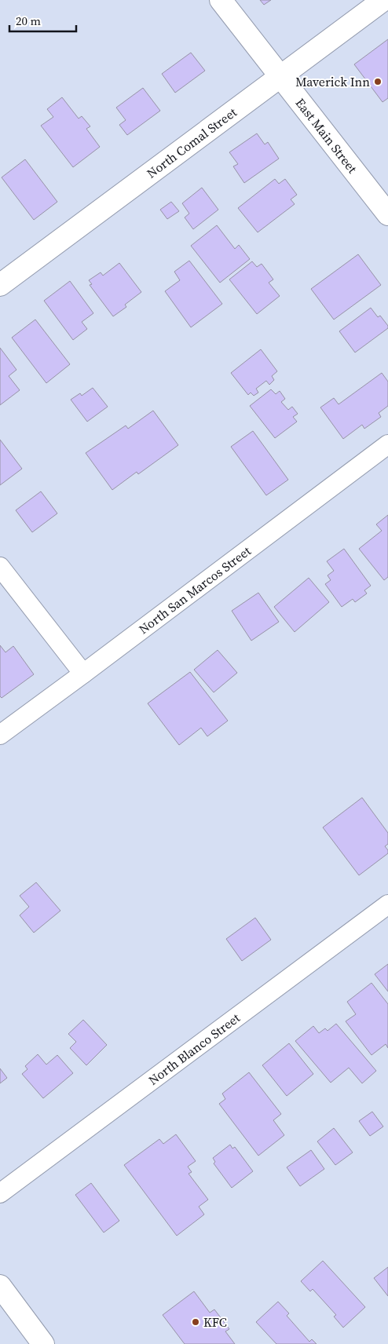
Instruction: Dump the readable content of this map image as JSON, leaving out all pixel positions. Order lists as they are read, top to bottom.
{
  "streets": {
    "street": [
      "East Main Street",
      "North Comal Street",
      "North San Marcos Street",
      "North Blanco Street"
    ]
  },
  "crossings": [
    ["East Main Street", "North Comal Street"]
  ],
  "places": ["Maverick Inn", "KFC"],
  "scale_bar": "20 m"
}
